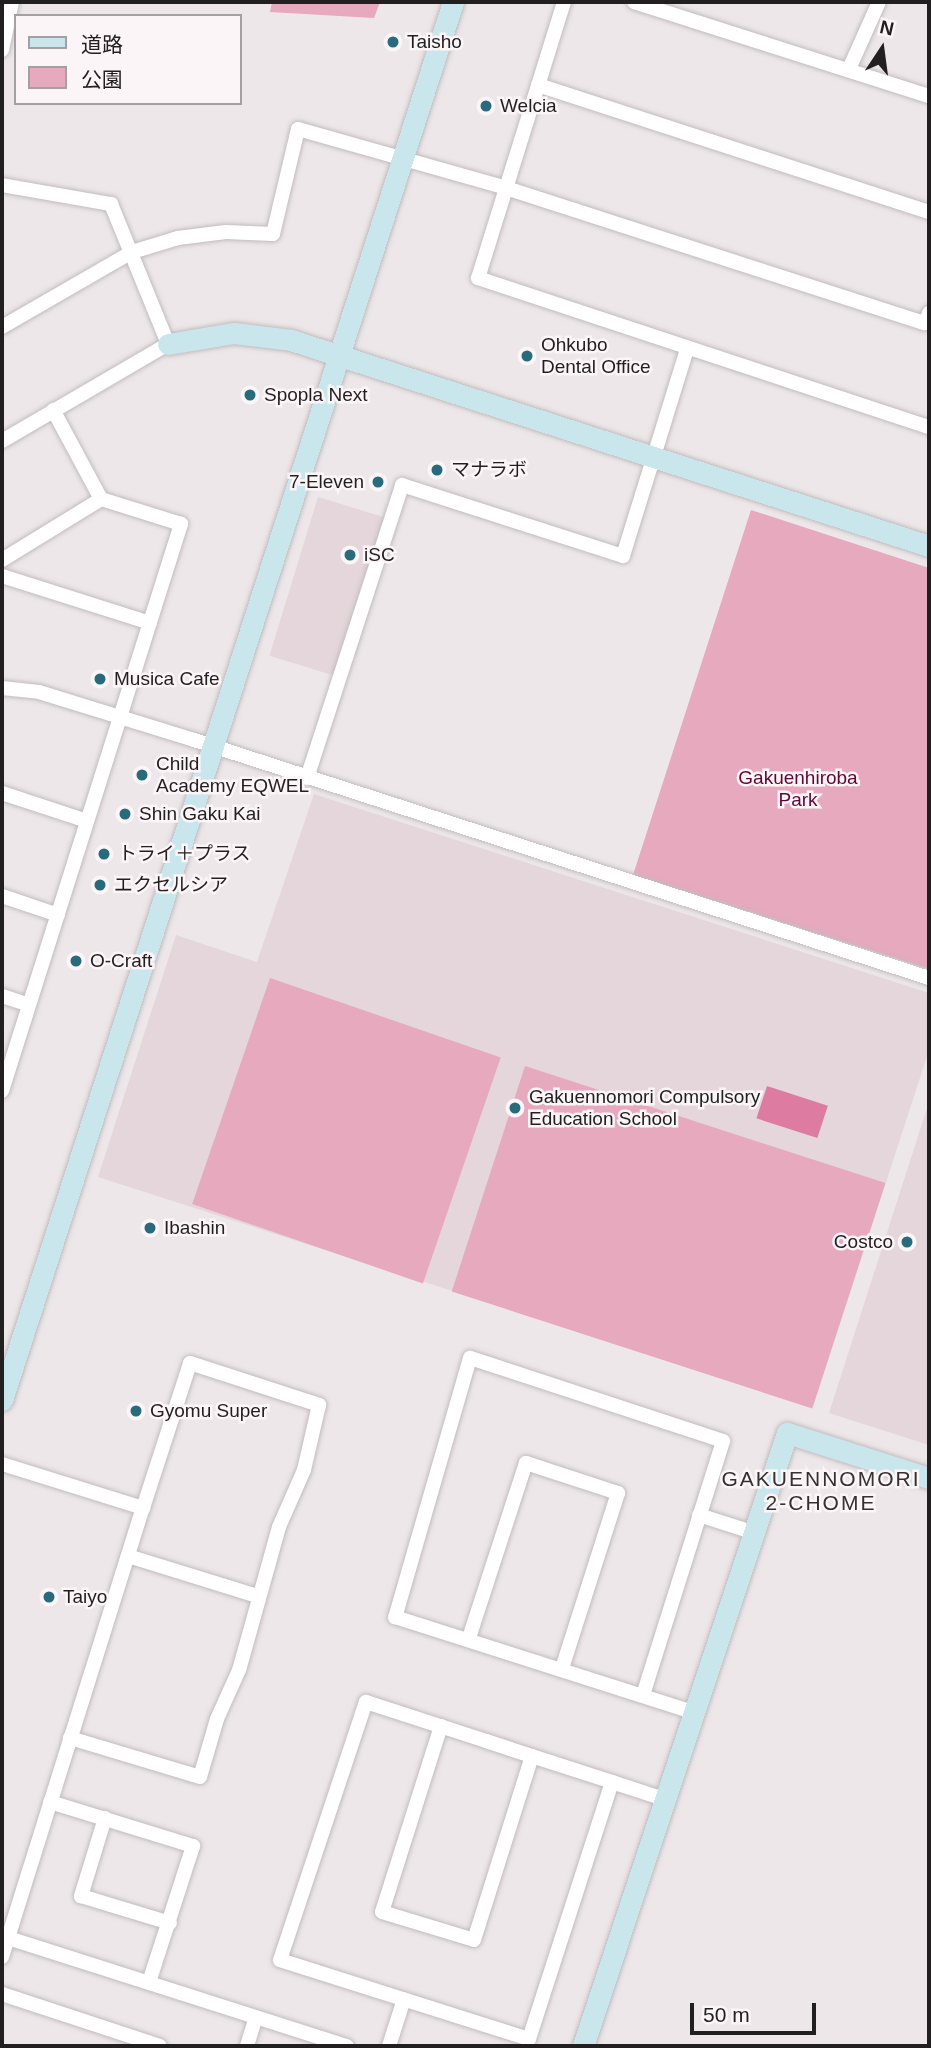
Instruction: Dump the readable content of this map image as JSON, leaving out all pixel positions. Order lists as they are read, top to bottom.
{
  "districts": ["GAKUENNOMORI 2-CHOME"],
  "parks": ["Gakuenhiroba Park"],
  "places": [
    "Taisho",
    "Welcia",
    "Ohkubo Dental Office",
    "Spopla Next",
    "マナラボ",
    "7-Eleven",
    "iSC",
    "Musica Cafe",
    "Child Academy EQWEL",
    "Shin Gaku Kai",
    "トライ＋プラス",
    "エクセルシア",
    "O-Craft",
    "Gakuennomori Compulsory Education School",
    "Ibashin",
    "Costco",
    "Gyomu Super",
    "Taiyo"
  ],
  "legend": ["道路", "公園"],
  "scale_bar": "50 m",
  "north": "top"
}
